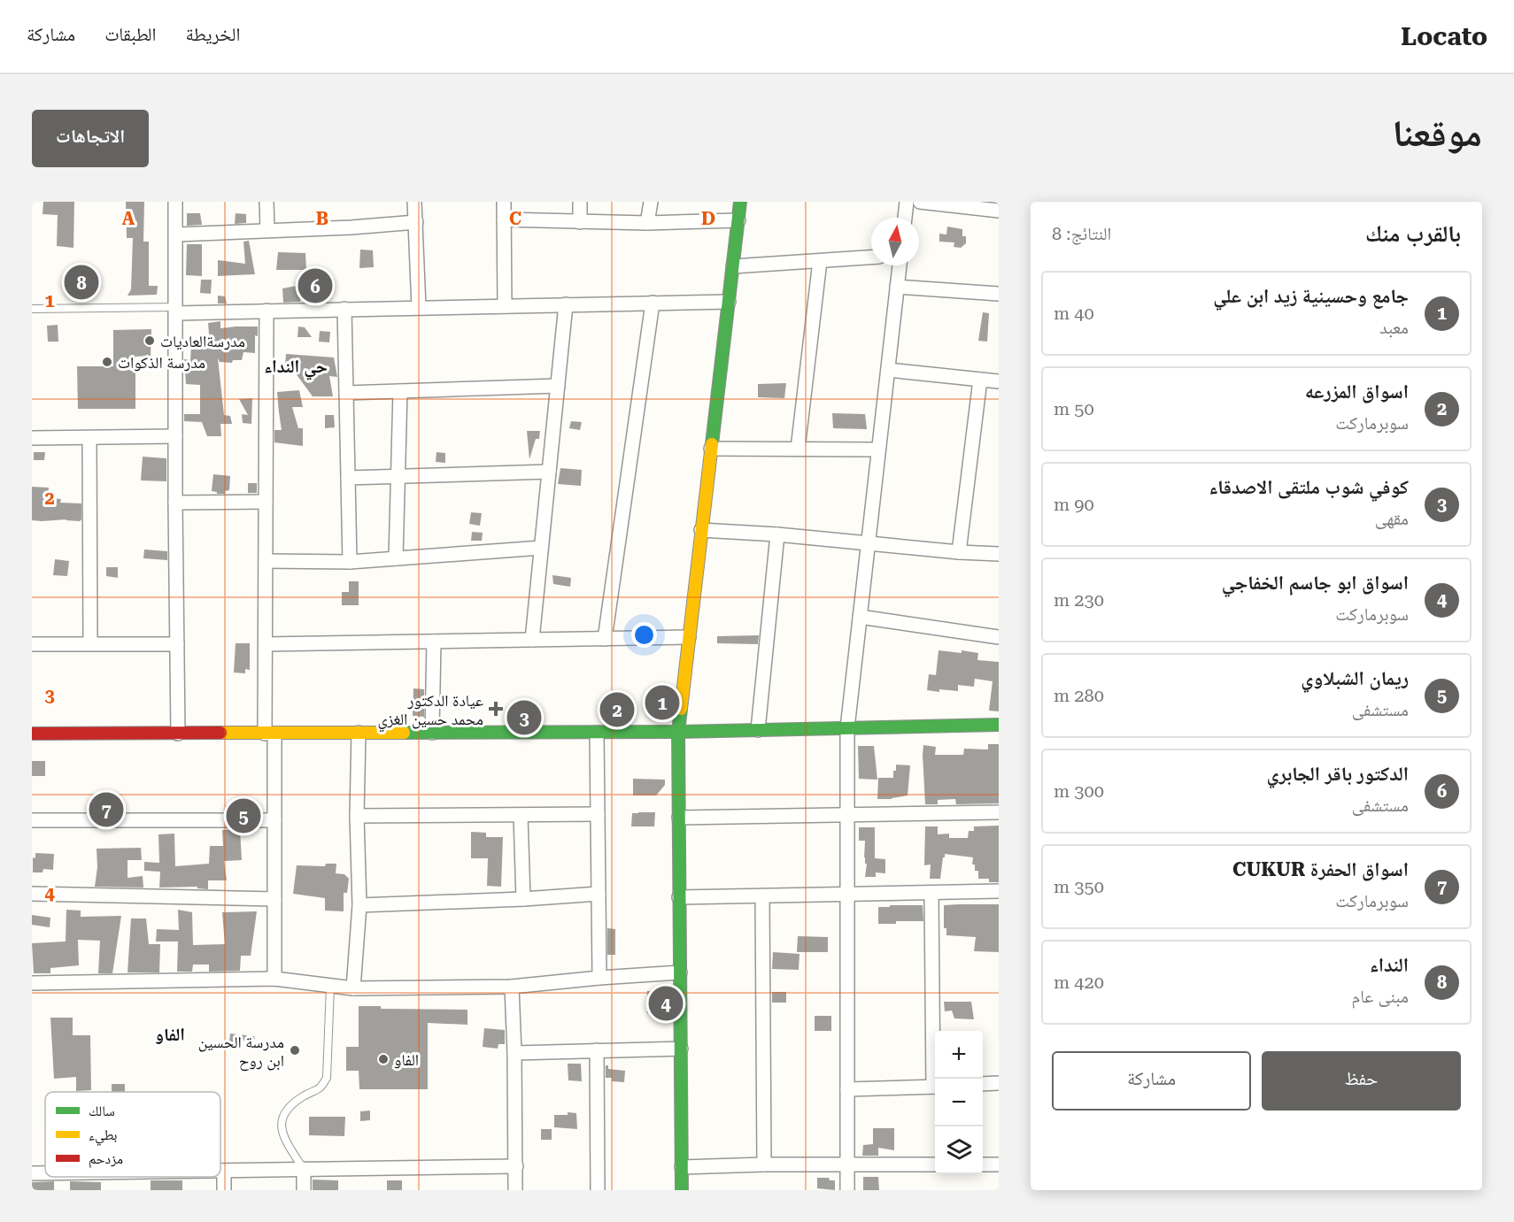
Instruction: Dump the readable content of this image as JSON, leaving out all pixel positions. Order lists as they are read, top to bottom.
{
  "districts": ["حي النداء", "الفاو"],
  "places": {
    "other": [
      "مدرسةالعاديات",
      "مدرسة الذكوات",
      "مدرسة الحسين ابن روح",
      "الفاو"
    ],
    "health": ["عيادة الدكتور محمد حسين الغزي"]
  },
  "legend": ["سالك", "بطيء", "مزدحم"],
  "north": "top",
  "page": {
    "header": "Locato",
    "nav": ["الخريطة", "الطبقات", "مشاركة"],
    "title": "موقعنا",
    "buttons": [
      "الاتجاهات",
      ["حفظ", "مشاركة"]
    ],
    "heading": ["بالقرب منك", "النتائج: 8"],
    "pins": [
      "8",
      "6",
      "1",
      "2",
      "3",
      "7",
      "5",
      "4"
    ],
    "list": [
      {
        "mark": "1",
        "name": "جامع وحسينية زيد ابن علي",
        "note": "معبد",
        "value": "40 m"
      },
      {
        "mark": "2",
        "name": "اسواق المزرعه",
        "note": "سوبرماركت",
        "value": "50 m"
      },
      {
        "mark": "3",
        "name": "كوفي شوب ملتقى الاصدقاء",
        "note": "مقهى",
        "value": "90 m"
      },
      {
        "mark": "4",
        "name": "اسواق ابو جاسم الخفاجي",
        "note": "سوبرماركت",
        "value": "230 m"
      },
      {
        "mark": "5",
        "name": "ريمان الشبلاوي",
        "note": "مستشفى",
        "value": "280 m"
      },
      {
        "mark": "6",
        "name": "الدكتور باقر الجابري",
        "note": "مستشفى",
        "value": "300 m"
      },
      {
        "mark": "7",
        "name": "اسواق الحفرة CUKUR",
        "note": "سوبرماركت",
        "value": "350 m"
      },
      {
        "mark": "8",
        "name": "النداء",
        "note": "مبنى عام",
        "value": "420 m"
      }
    ],
    "map_buttons": ["+", "−"]
  },
  "grid": {
    "columns": [
      "A",
      "B",
      "C",
      "D"
    ],
    "rows": [
      "1",
      "2",
      "3",
      "4"
    ]
  }
}
